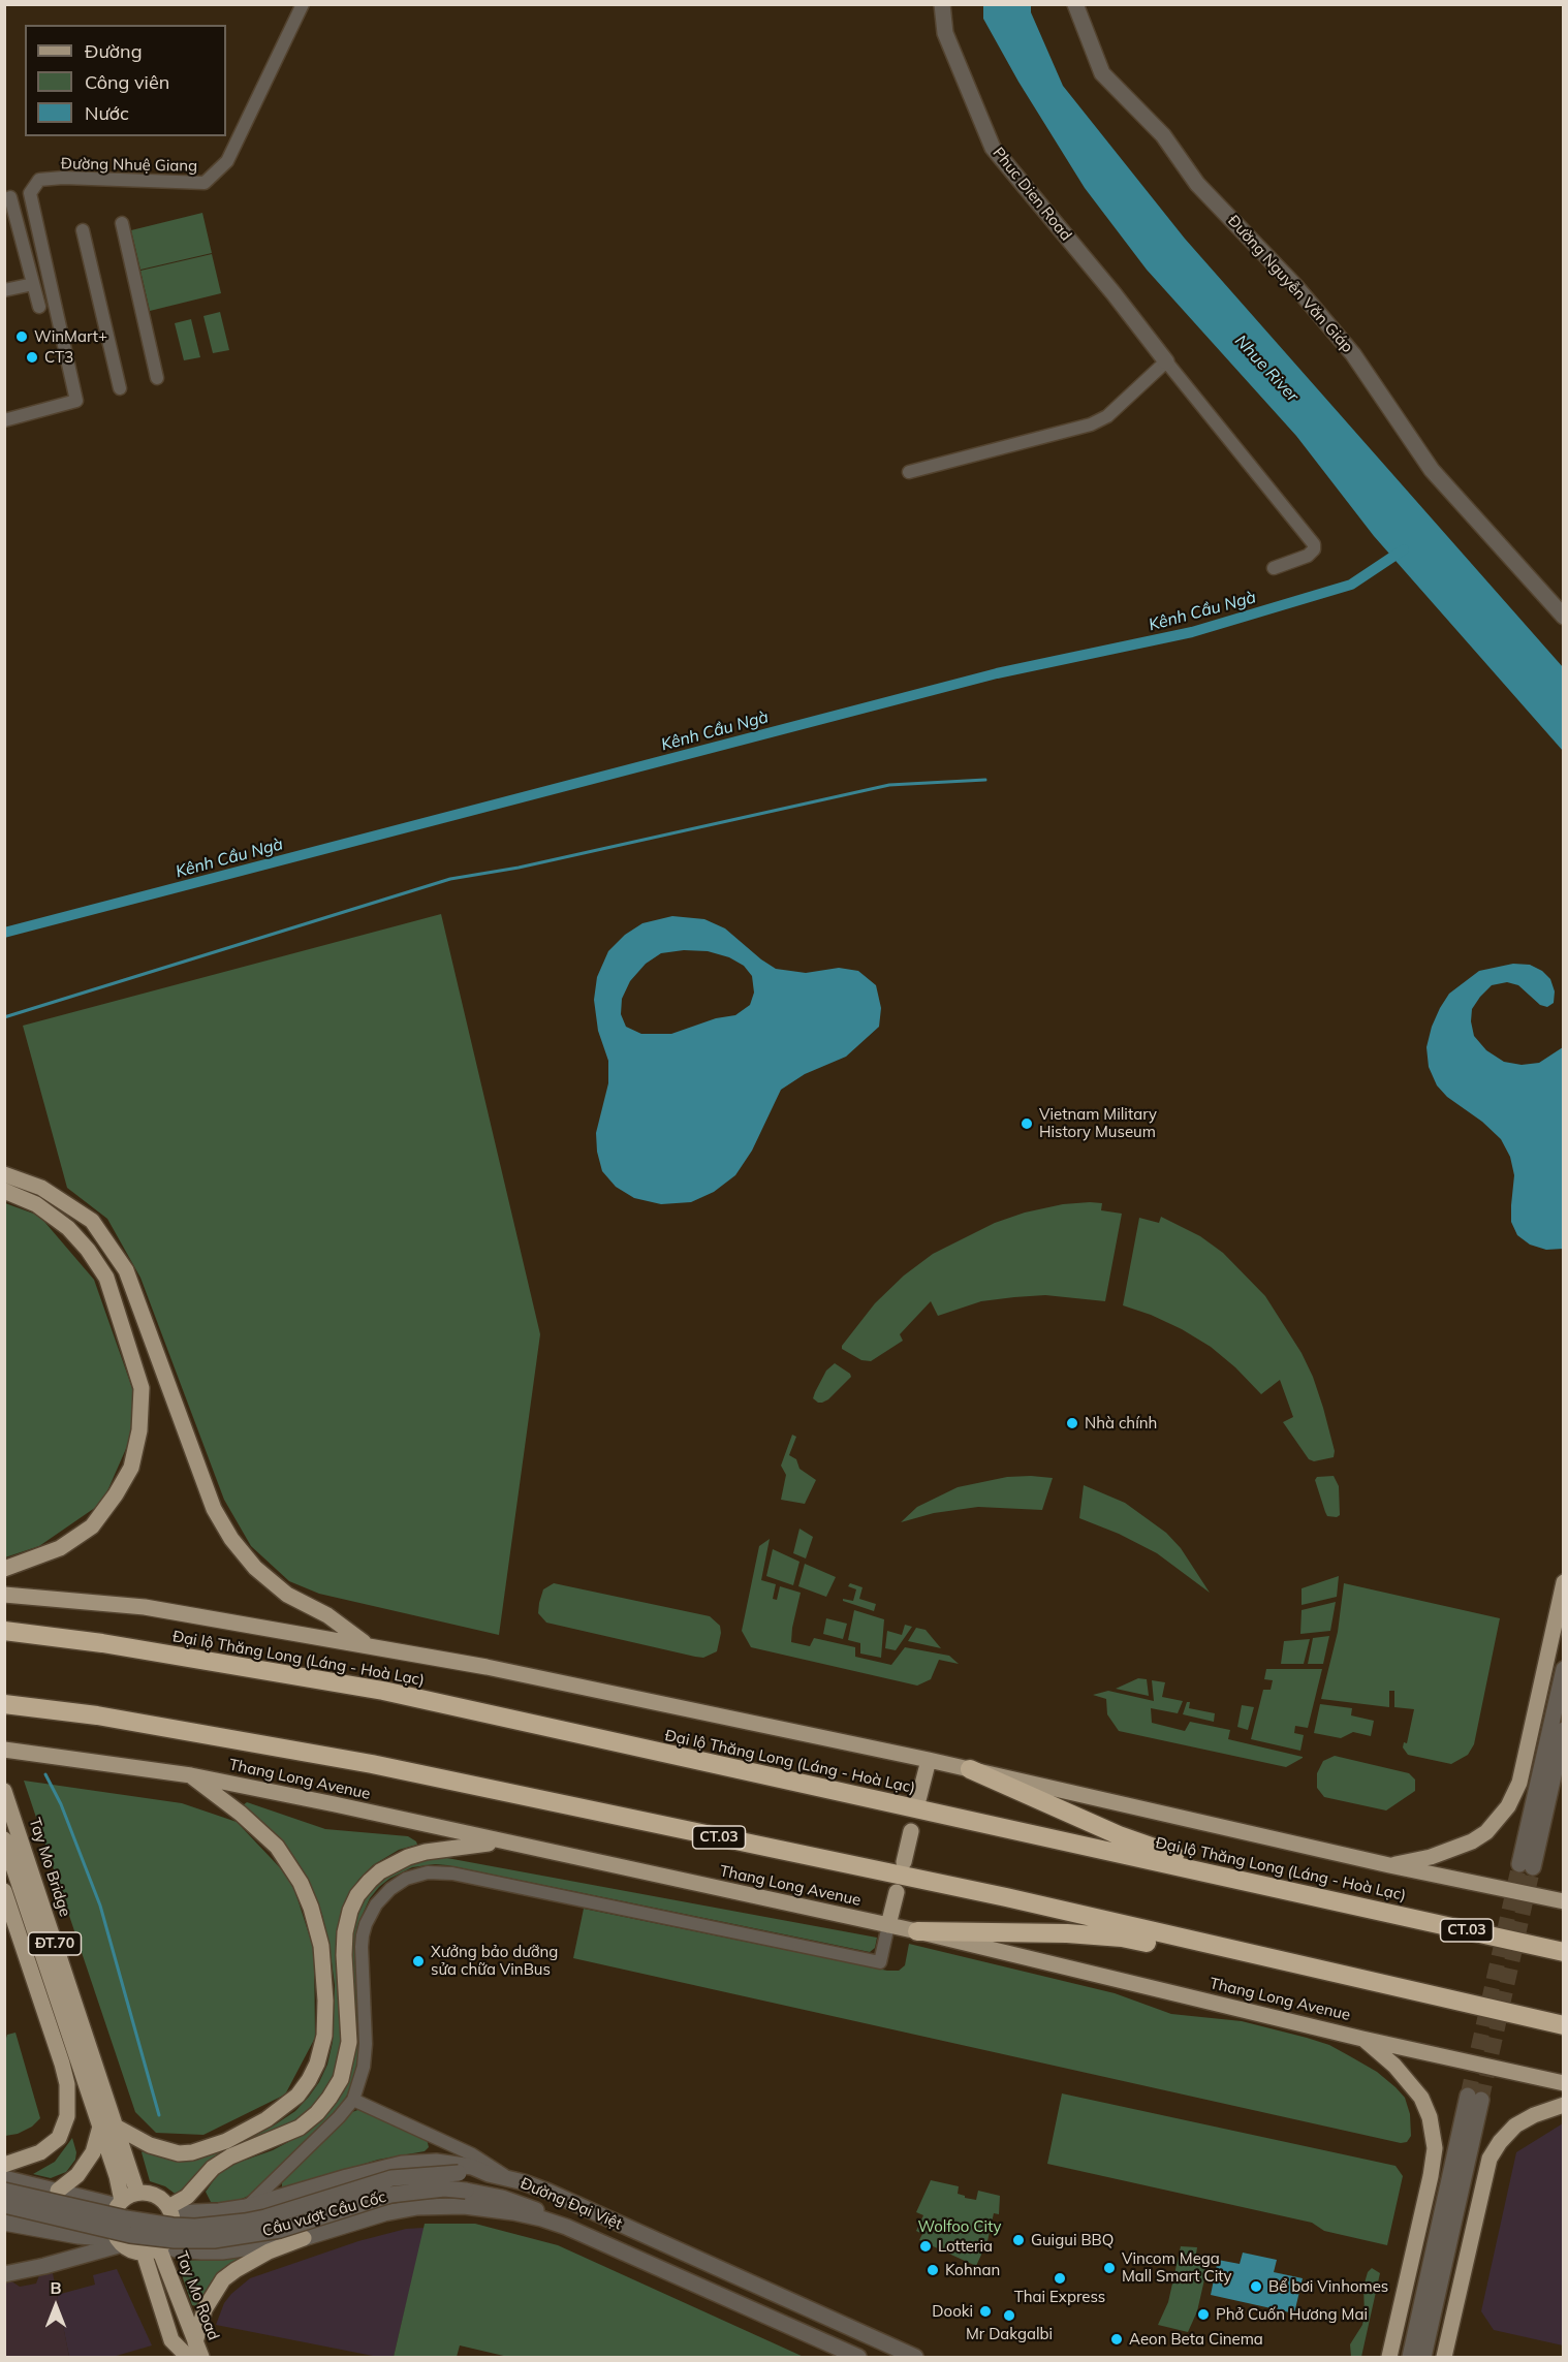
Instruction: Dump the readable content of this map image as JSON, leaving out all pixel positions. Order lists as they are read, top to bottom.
{
  "streets": {
    "highway": ["Đại lộ Thăng Long (Láng - Hoà Lạc)", "CT.03"],
    "main road": [
      "Thang Long Avenue",
      "Tay Mo Bridge",
      "ĐT.70",
      "Tay Mo Road"
    ],
    "street": [
      "Đường Nhuệ Giang",
      "Phuc Dien Road",
      "Đường Nguyễn Văn Giáp",
      "Đường Đại Việt",
      "Cầu vượt Cầu Cốc"
    ]
  },
  "crossings": [
    ["Tay Mo Bridge", "ĐT.70"],
    ["ĐT.70", "Đường Đại Việt"],
    ["ĐT.70", "Tay Mo Road"],
    ["Đường Đại Việt", "Cầu vượt Cầu Cốc"],
    ["Đường Đại Việt", "Tay Mo Road"]
  ],
  "water": ["Nhue River", "Kênh Cầu Ngà"],
  "parks": ["Wolfoo City"],
  "places": [
    "WinMart+",
    "CT3",
    "Vietnam Military History Museum",
    "Nhà chính",
    "Xưởng bảo dưỡng sửa chữa VinBus",
    "Guigui BBQ",
    "Lotteria",
    "Vincom Mega Mall Smart City",
    "Kohnan",
    "Thai Express",
    "Bể bơi Vinhomes",
    "Dooki",
    "Phở Cuốn Hương Mai",
    "Mr Dakgalbi",
    "Aeon Beta Cinema"
  ],
  "legend": ["Đường", "Công viên", "Nước"],
  "north": "top"
}
